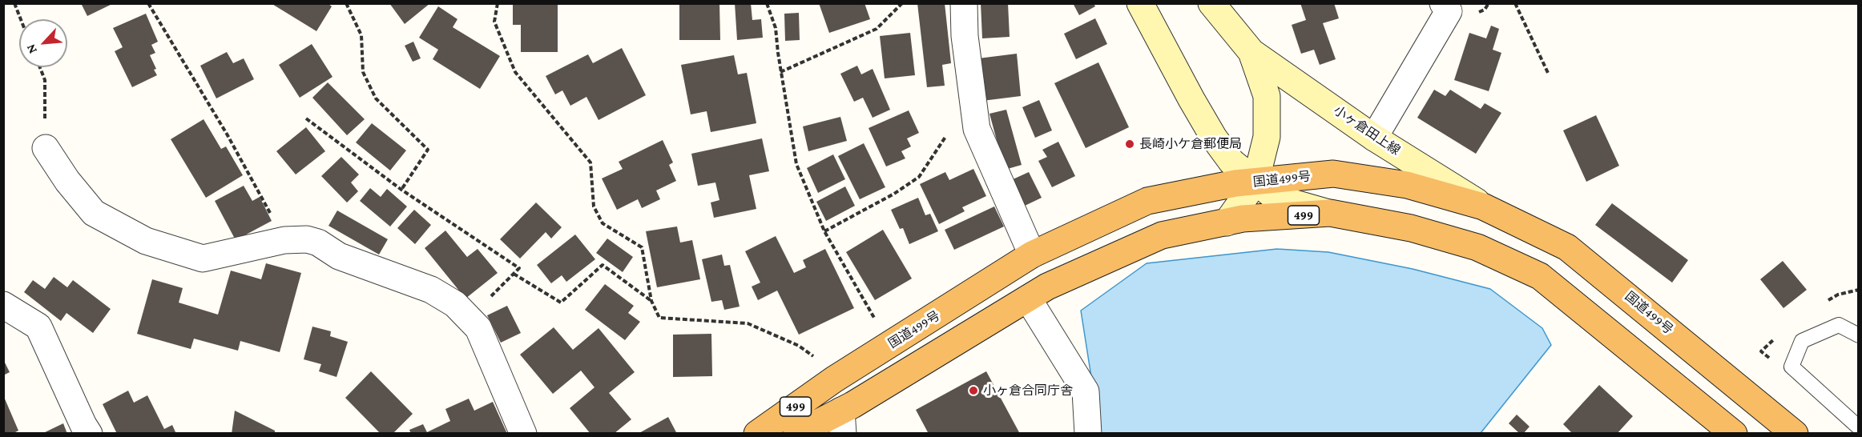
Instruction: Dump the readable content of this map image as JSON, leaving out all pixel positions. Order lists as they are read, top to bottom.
{
  "streets": {
    "highway": ["国道499号", "499"],
    "main road": ["小ヶ倉田上線"]
  },
  "crossings": [
    ["小ヶ倉田上線", "国道499号"],
    ["小ヶ倉田上線", "499"]
  ],
  "places": ["長崎小ケ倉郵便局", "小ヶ倉合同庁舎"],
  "north": "bottom left"
}
